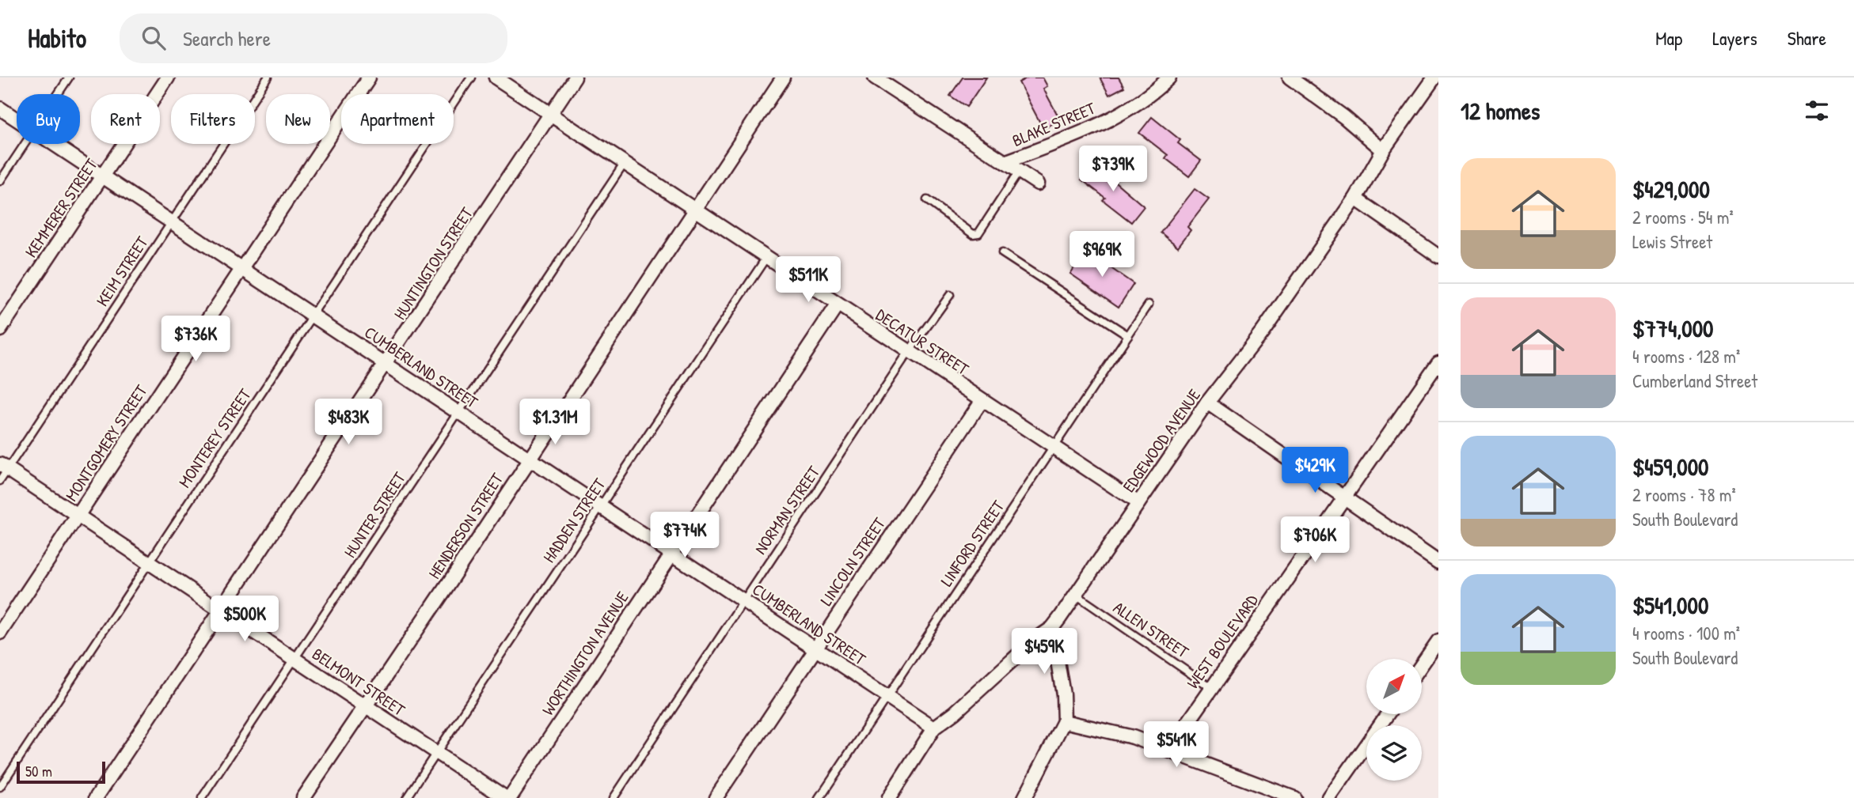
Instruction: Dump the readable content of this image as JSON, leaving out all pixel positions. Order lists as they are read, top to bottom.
{
  "streets": {
    "street": [
      "BLAKE STREET",
      "KEMMERER STREET",
      "HUNTINGTON STREET",
      "DECATUR STREET",
      "CUMBERLAND STREET",
      "EDGEWOOD AVENUE",
      "MONTGOMERY STREET",
      "HENDERSON STREET",
      "LINCOLN STREET",
      "WEST BOULEVARD",
      "WORTHINGTON AVENUE",
      "BELMONT STREET"
    ],
    "lane": [
      "KEIM STREET",
      "MONTEREY STREET",
      "NORMAN STREET",
      "HUNTER STREET",
      "HADDEN STREET",
      "LINFORD STREET",
      "ALLEN STREET"
    ]
  },
  "crossings": [
    ["KEMMERER STREET", "CUMBERLAND STREET"],
    ["HUNTINGTON STREET", "DECATUR STREET"],
    ["HUNTINGTON STREET", "CUMBERLAND STREET"],
    ["HUNTINGTON STREET", "BELMONT STREET"],
    ["KEIM STREET", "CUMBERLAND STREET"],
    ["KEIM STREET", "BELMONT STREET"],
    ["DECATUR STREET", "EDGEWOOD AVENUE"],
    ["DECATUR STREET", "NORMAN STREET"],
    ["DECATUR STREET", "HUNTER STREET"],
    ["DECATUR STREET", "HADDEN STREET"],
    ["DECATUR STREET", "HENDERSON STREET"],
    ["DECATUR STREET", "LINFORD STREET"],
    ["DECATUR STREET", "LINCOLN STREET"],
    ["DECATUR STREET", "WORTHINGTON AVENUE"],
    ["CUMBERLAND STREET", "MONTEREY STREET"],
    ["CUMBERLAND STREET", "EDGEWOOD AVENUE"],
    ["CUMBERLAND STREET", "MONTGOMERY STREET"],
    ["CUMBERLAND STREET", "NORMAN STREET"],
    ["CUMBERLAND STREET", "HUNTER STREET"],
    ["CUMBERLAND STREET", "HADDEN STREET"],
    ["CUMBERLAND STREET", "HENDERSON STREET"],
    ["CUMBERLAND STREET", "LINFORD STREET"],
    ["CUMBERLAND STREET", "LINCOLN STREET"],
    ["CUMBERLAND STREET", "WORTHINGTON AVENUE"],
    ["MONTEREY STREET", "BELMONT STREET"],
    ["EDGEWOOD AVENUE", "ALLEN STREET"],
    ["MONTGOMERY STREET", "BELMONT STREET"],
    ["HUNTER STREET", "BELMONT STREET"],
    ["HADDEN STREET", "BELMONT STREET"],
    ["HENDERSON STREET", "BELMONT STREET"],
    ["ALLEN STREET", "WEST BOULEVARD"]
  ],
  "scale_bar": "50 m",
  "north": "top right",
  "page": {
    "header": "Habito",
    "search": "Search here",
    "nav": ["Map", "Layers", "Share"],
    "heading": "12 homes",
    "chip": [
      "Buy",
      "Rent",
      "Filters",
      "New",
      "Apartment"
    ],
    "list": [
      {
        "name": "$429,000",
        "note": "2 rooms · 54 m² · Lewis Street"
      },
      {
        "name": "$774,000",
        "note": "4 rooms · 128 m² · Cumberland Street"
      },
      {
        "name": "$459,000",
        "note": "2 rooms · 78 m² · South Boulevard"
      },
      {
        "name": "$541,000",
        "note": "4 rooms · 100 m² · South Boulevard"
      }
    ],
    "price": [
      "$739K",
      "$969K",
      "$511K",
      "$736K",
      "$483K",
      "$1.31M",
      "$429K",
      "$774K",
      "$706K",
      "$500K",
      "$459K",
      "$541K"
    ],
    "scale": "50 m"
  }
}
